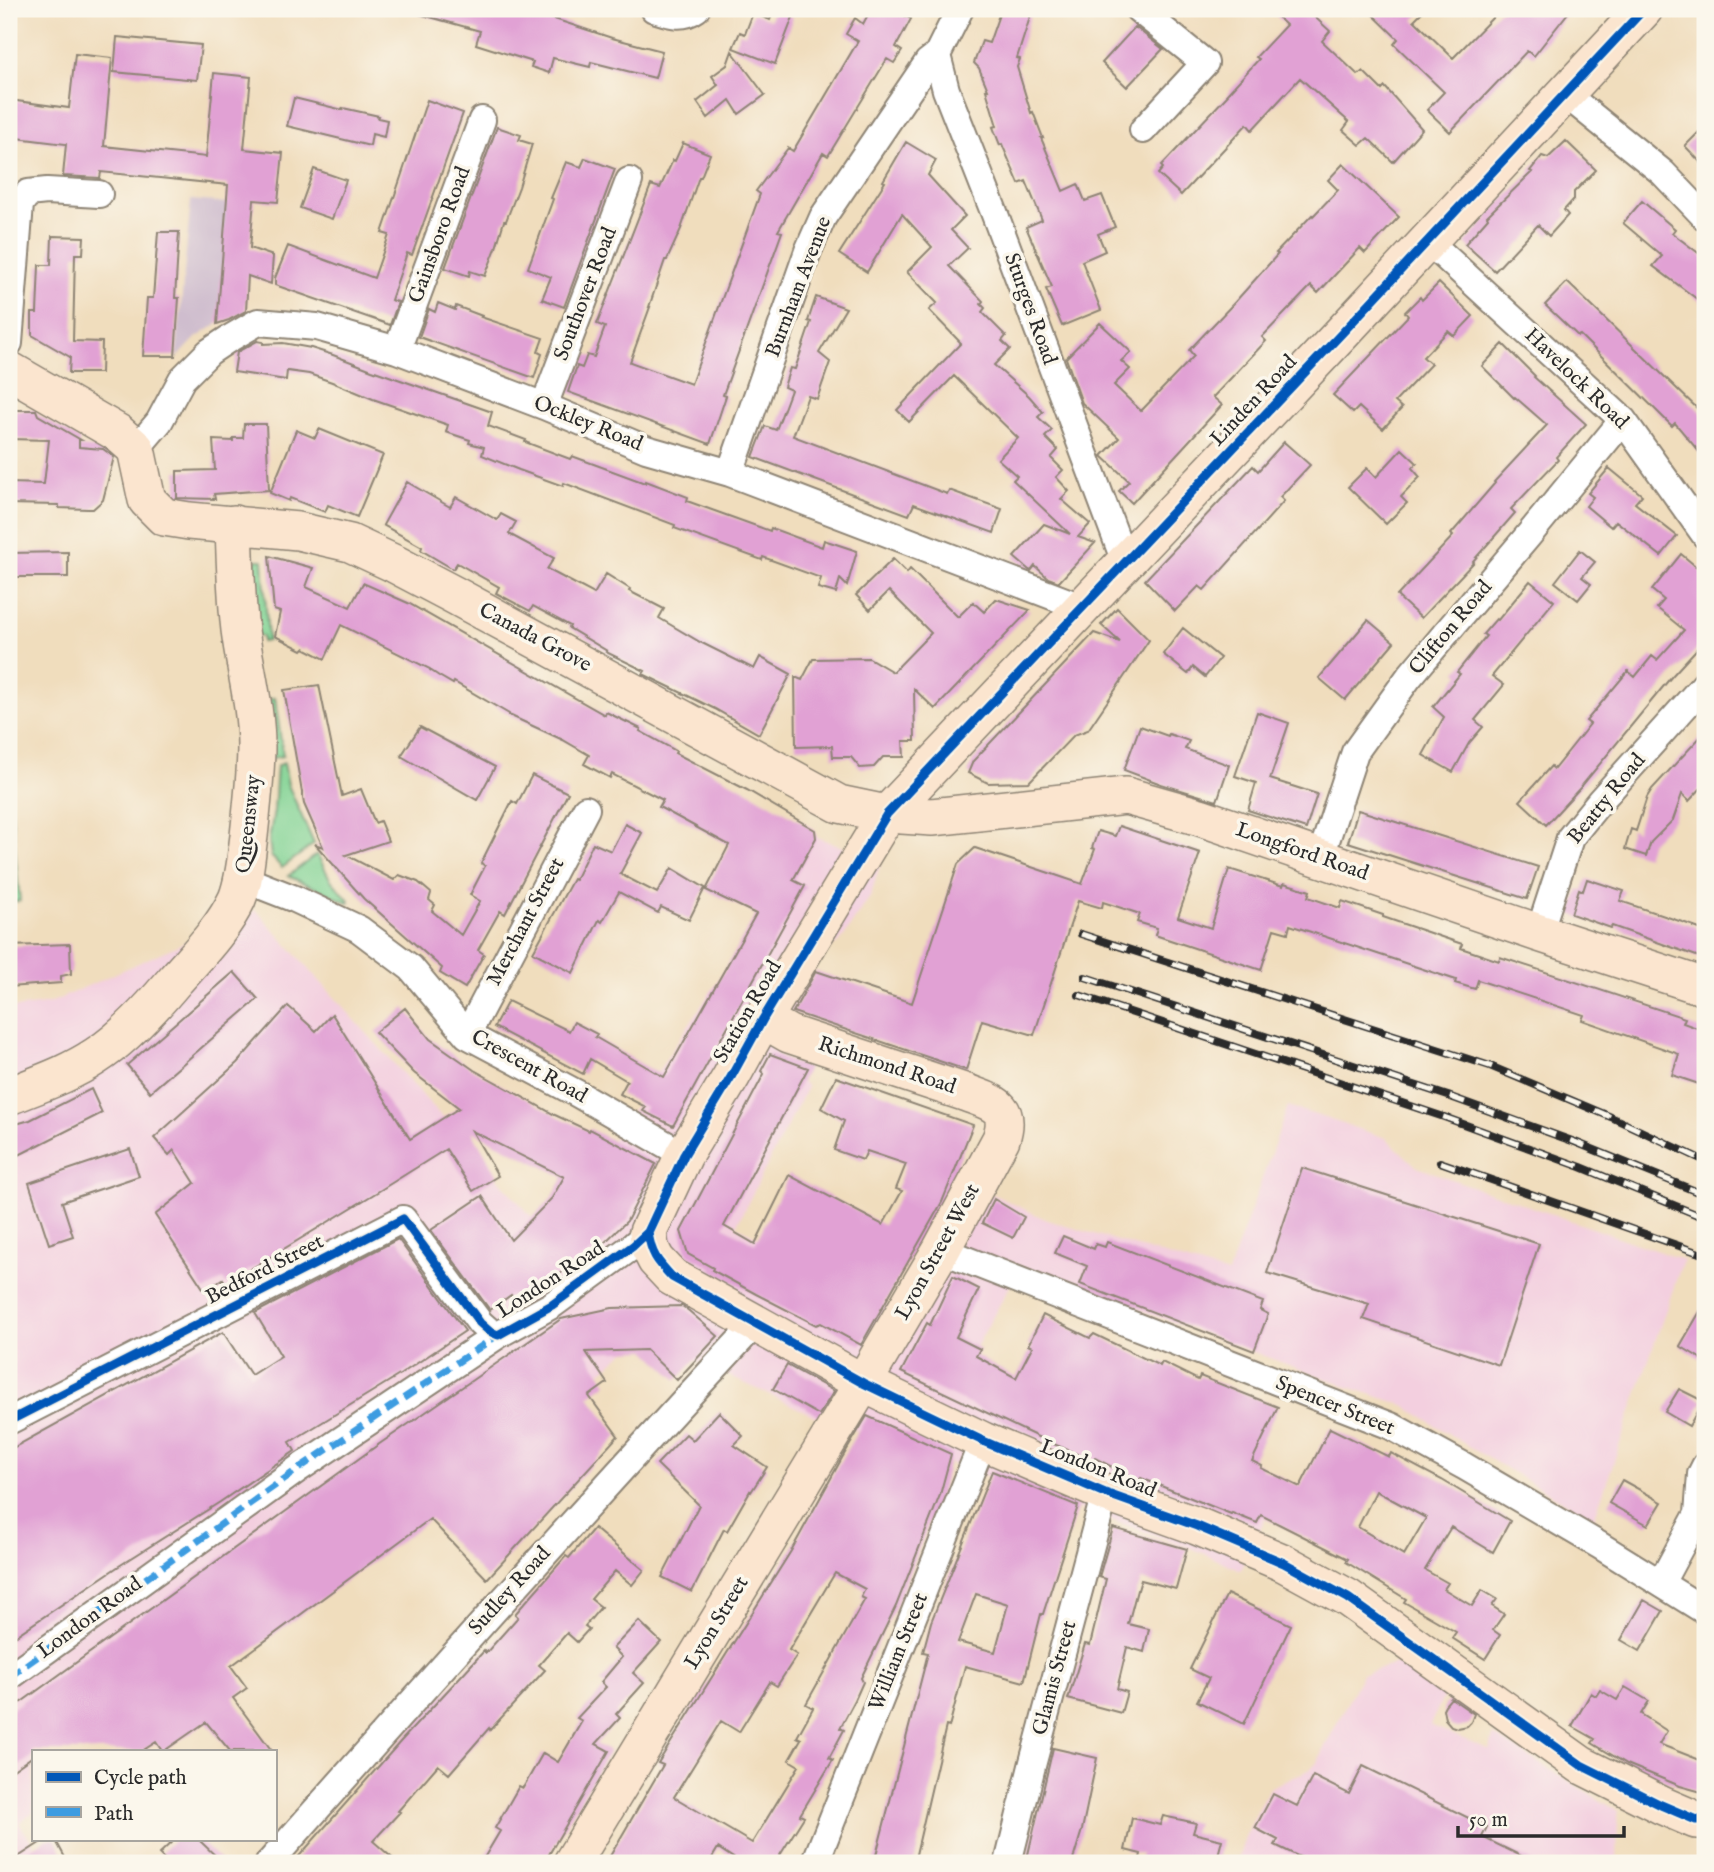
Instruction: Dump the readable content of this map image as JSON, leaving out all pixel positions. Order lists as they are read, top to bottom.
{
  "streets": {
    "street": [
      "Gainsboro Road",
      "Burnham Avenue",
      "Southover Road",
      "Sturges Road",
      "Havelock Road",
      "Linden Road",
      "Ockley Road",
      "Clifton Road",
      "Canada Grove",
      "Beatty Road",
      "Queensway",
      "Longford Road",
      "Merchant Street",
      "Station Road",
      "Richmond Road",
      "Crescent Road",
      "Lyon Street West",
      "Bedford Street",
      "London Road",
      "Spencer Street",
      "Sudley Road",
      "Lyon Street",
      "William Street",
      "Glamis Street"
    ]
  },
  "crossings": [
    ["Gainsboro Road", "Ockley Road"],
    ["Burnham Avenue", "Sturges Road"],
    ["Burnham Avenue", "Ockley Road"],
    ["Southover Road", "Ockley Road"],
    ["Sturges Road", "Linden Road"],
    ["Havelock Road", "Linden Road"],
    ["Havelock Road", "Clifton Road"],
    ["Linden Road", "Ockley Road"],
    ["Linden Road", "Canada Grove"],
    ["Linden Road", "Longford Road"],
    ["Linden Road", "Station Road"],
    ["Ockley Road", "Canada Grove"],
    ["Clifton Road", "Longford Road"],
    ["Canada Grove", "Queensway"],
    ["Canada Grove", "Longford Road"],
    ["Canada Grove", "Station Road"],
    ["Beatty Road", "Longford Road"],
    ["Queensway", "Crescent Road"],
    ["Longford Road", "Station Road"],
    ["Merchant Street", "Crescent Road"],
    ["Station Road", "Richmond Road"],
    ["Station Road", "Crescent Road"],
    ["Station Road", "London Road"],
    ["Richmond Road", "Lyon Street West"],
    ["Lyon Street West", "London Road"],
    ["Lyon Street West", "Spencer Street"],
    ["Lyon Street West", "Lyon Street"],
    ["Bedford Street", "London Road"],
    ["London Road", "Sudley Road"],
    ["London Road", "Lyon Street"],
    ["London Road", "William Street"],
    ["London Road", "Glamis Street"]
  ],
  "legend": ["Cycle path", "Path"],
  "scale_bar": "50 m"
}
